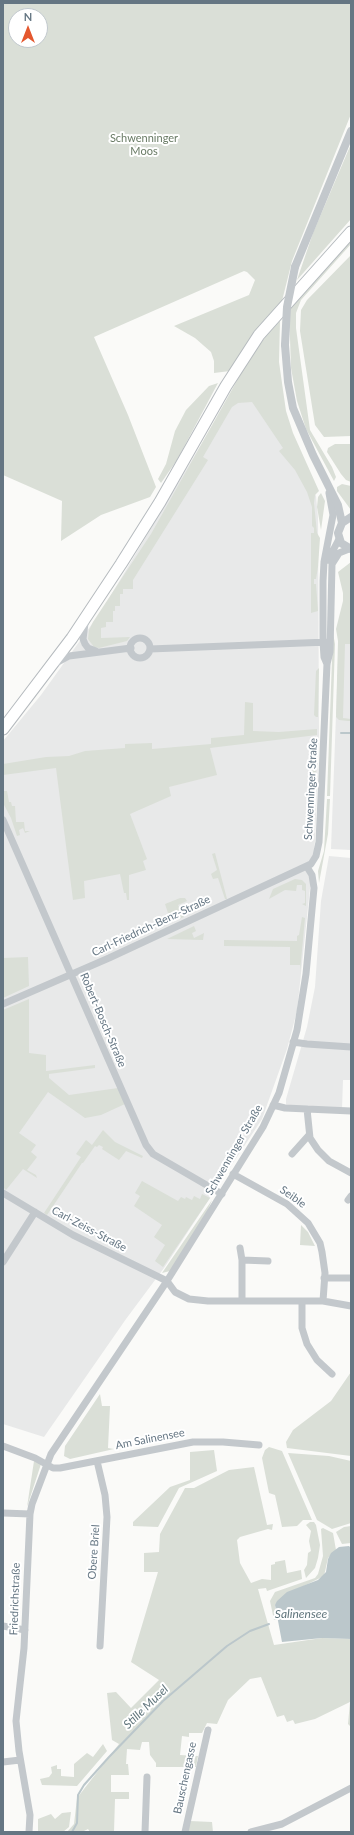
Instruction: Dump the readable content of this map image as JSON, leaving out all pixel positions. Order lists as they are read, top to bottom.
{
  "streets": {
    "street": [
      "Schwenninger Straße",
      "Carl-Friedrich-Benz-Straße",
      "Robert-Bosch-Straße",
      "Seible",
      "Carl-Zeiss-Straße",
      "Am Salinensee",
      "Obere Briel",
      "Friedrichstraße",
      "Bauschengasse"
    ]
  },
  "crossings": [
    ["Schwenninger Straße", "Carl-Friedrich-Benz-Straße"],
    ["Schwenninger Straße", "Robert-Bosch-Straße"],
    ["Schwenninger Straße", "Seible"],
    ["Schwenninger Straße", "Carl-Zeiss-Straße"],
    ["Schwenninger Straße", "Am Salinensee"],
    ["Schwenninger Straße", "Friedrichstraße"],
    ["Carl-Friedrich-Benz-Straße", "Robert-Bosch-Straße"],
    ["Am Salinensee", "Obere Briel"],
    ["Am Salinensee", "Friedrichstraße"]
  ],
  "water": ["Salinensee", "Stille Musel"],
  "parks": ["Schwenninger Moos"],
  "north": "top"
}
